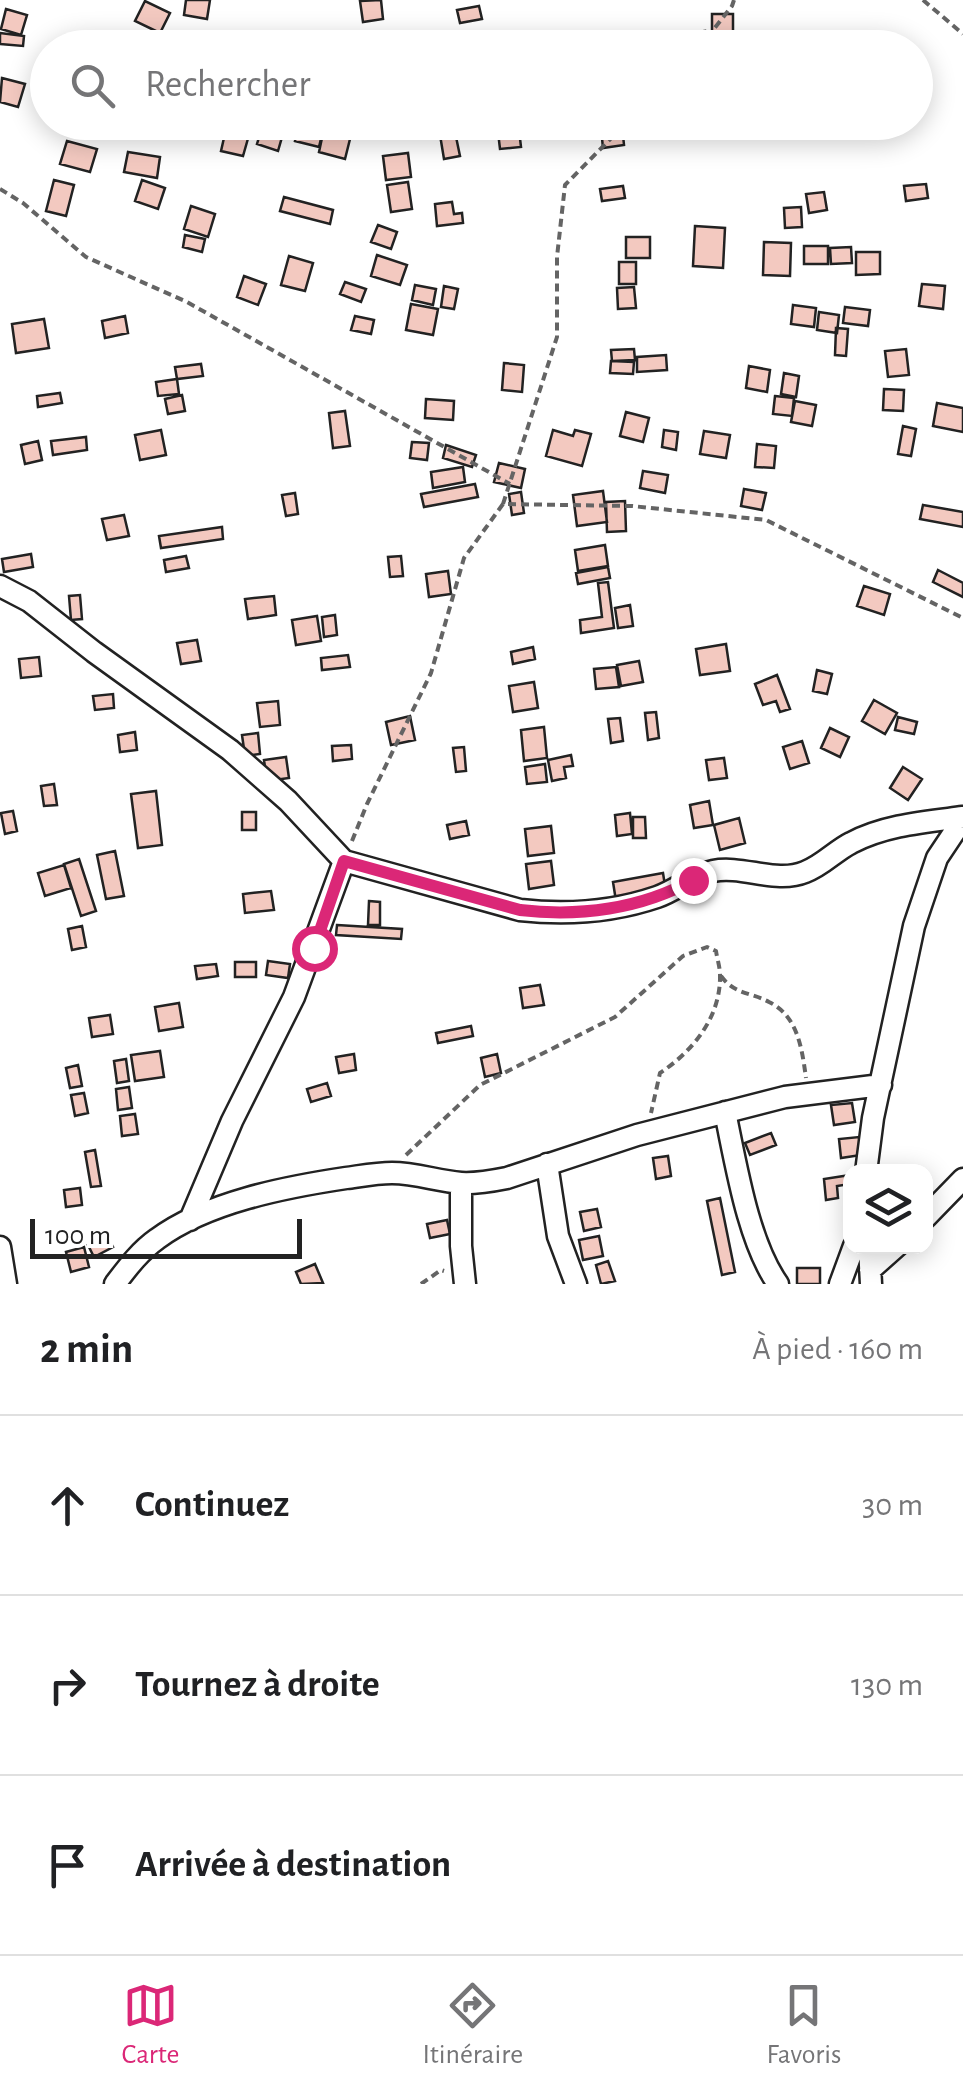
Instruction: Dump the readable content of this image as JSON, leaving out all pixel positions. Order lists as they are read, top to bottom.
{
  "scale_bar": "100 m",
  "page": {
    "search": "Rechercher",
    "scale": "100 m",
    "heading": ["2 min", "À pied · 160 m"],
    "list": [
      ["Continuez", "30 m"],
      ["Tournez à droite", "130 m"],
      "Arrivée à destination"
    ],
    "nav": ["Carte", "Itinéraire", "Favoris"]
  }
}
